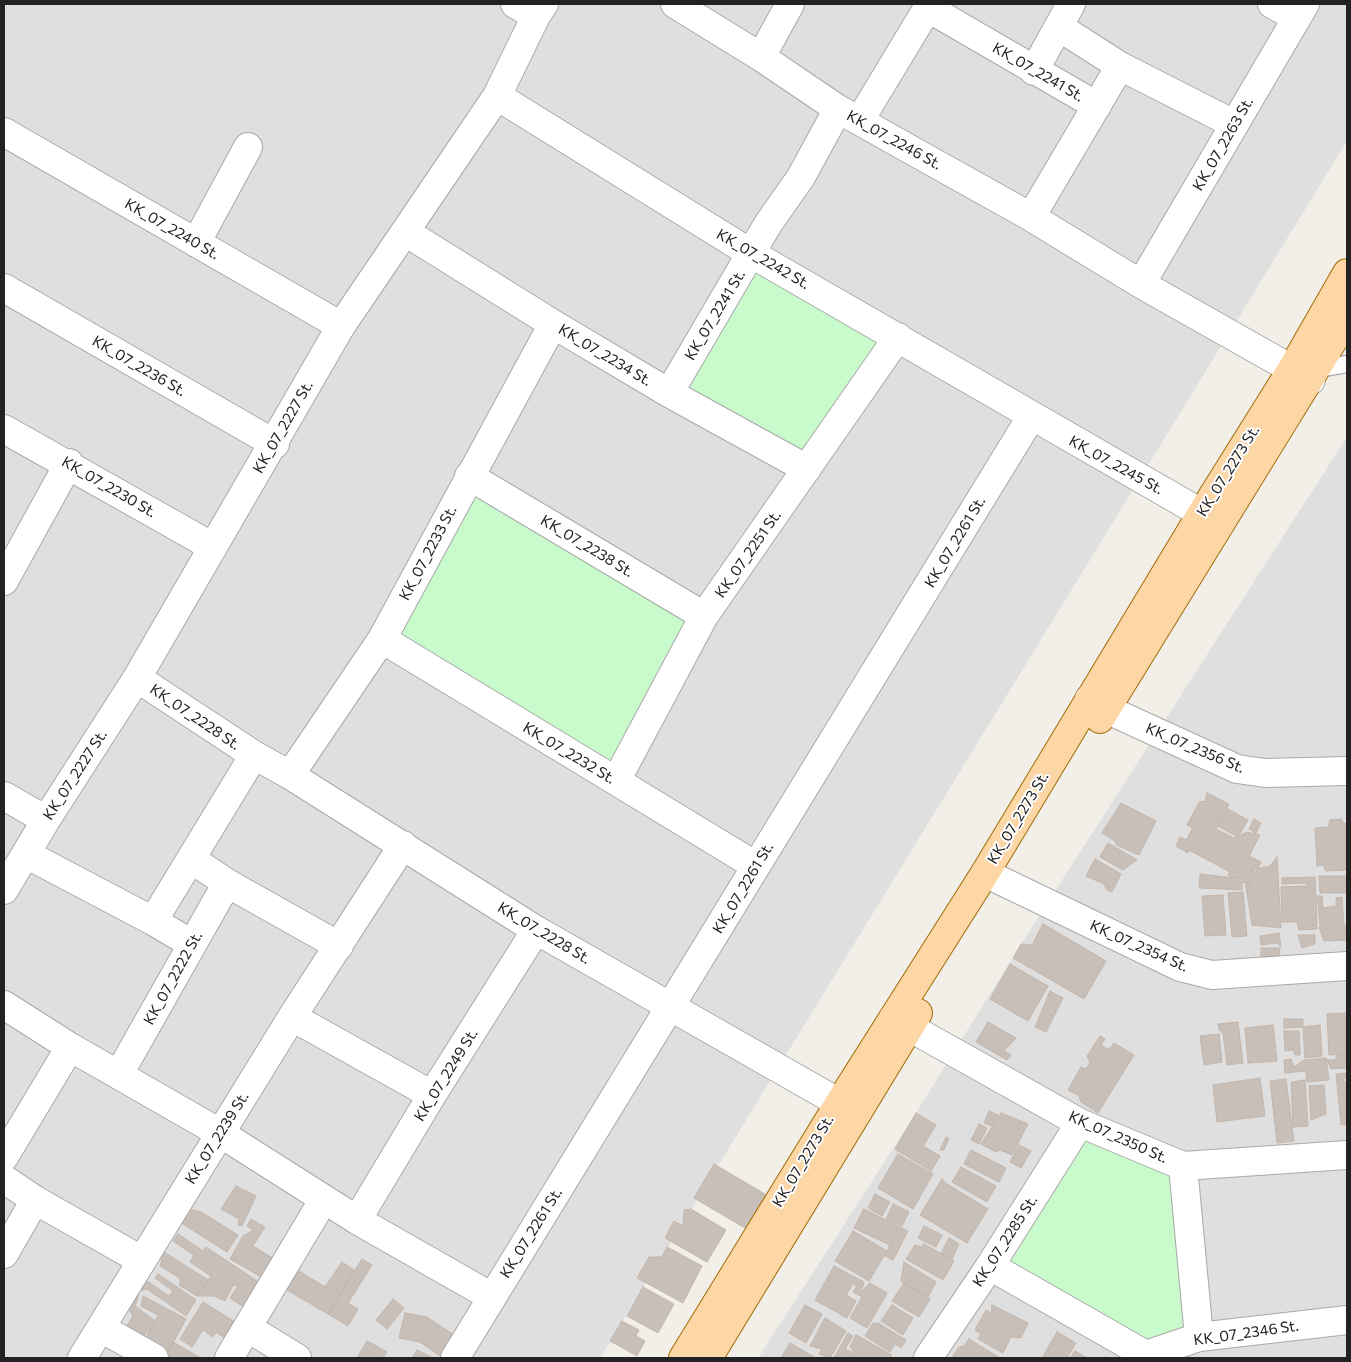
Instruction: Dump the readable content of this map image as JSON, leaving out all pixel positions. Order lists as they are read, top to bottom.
{
  "streets": {
    "main road": ["KK_07_2273 St."],
    "street": [
      "KK_07_2241 St.",
      "KK_07_2246 St.",
      "KK_07_2263 St.",
      "KK_07_2240 St.",
      "KK_07_2242 St.",
      "KK_07_2234 St.",
      "KK_07_2236 St.",
      "KK_07_2227 St.",
      "KK_07_2245 St.",
      "KK_07_2230 St.",
      "KK_07_2261 St.",
      "KK_07_2238 St.",
      "KK_07_2233 St.",
      "KK_07_2251 St.",
      "KK_07_2228 St.",
      "KK_07_2356 St.",
      "KK_07_2232 St.",
      "KK_07_2354 St.",
      "KK_07_2222 St.",
      "KK_07_2249 St.",
      "KK_07_2350 St.",
      "KK_07_2239 St.",
      "KK_07_2285 St.",
      "KK_07_2346 St."
    ]
  },
  "crossings": [
    ["KK_07_2241 St.", "KK_07_2246 St."],
    ["KK_07_2241 St.", "KK_07_2242 St."],
    ["KK_07_2241 St.", "KK_07_2234 St."],
    ["KK_07_2246 St.", "KK_07_2263 St."],
    ["KK_07_2246 St.", "KK_07_2273 St."],
    ["KK_07_2240 St.", "KK_07_2227 St."],
    ["KK_07_2242 St.", "KK_07_2227 St."],
    ["KK_07_2242 St.", "KK_07_2245 St."],
    ["KK_07_2242 St.", "KK_07_2261 St."],
    ["KK_07_2242 St.", "KK_07_2251 St."],
    ["KK_07_2234 St.", "KK_07_2227 St."],
    ["KK_07_2234 St.", "KK_07_2233 St."],
    ["KK_07_2234 St.", "KK_07_2251 St."],
    ["KK_07_2236 St.", "KK_07_2227 St."],
    ["KK_07_2227 St.", "KK_07_2230 St."],
    ["KK_07_2227 St.", "KK_07_2228 St."],
    ["KK_07_2245 St.", "KK_07_2273 St."],
    ["KK_07_2245 St.", "KK_07_2261 St."],
    ["KK_07_2273 St.", "KK_07_2228 St."],
    ["KK_07_2273 St.", "KK_07_2356 St."],
    ["KK_07_2273 St.", "KK_07_2354 St."],
    ["KK_07_2273 St.", "KK_07_2350 St."],
    ["KK_07_2261 St.", "KK_07_2228 St."],
    ["KK_07_2261 St.", "KK_07_2232 St."],
    ["KK_07_2238 St.", "KK_07_2233 St."],
    ["KK_07_2238 St.", "KK_07_2251 St."],
    ["KK_07_2233 St.", "KK_07_2228 St."],
    ["KK_07_2233 St.", "KK_07_2232 St."],
    ["KK_07_2251 St.", "KK_07_2232 St."],
    ["KK_07_2228 St.", "KK_07_2249 St."],
    ["KK_07_2228 St.", "KK_07_2239 St."],
    ["KK_07_2350 St.", "KK_07_2285 St."],
    ["KK_07_2285 St.", "KK_07_2346 St."]
  ]
}
